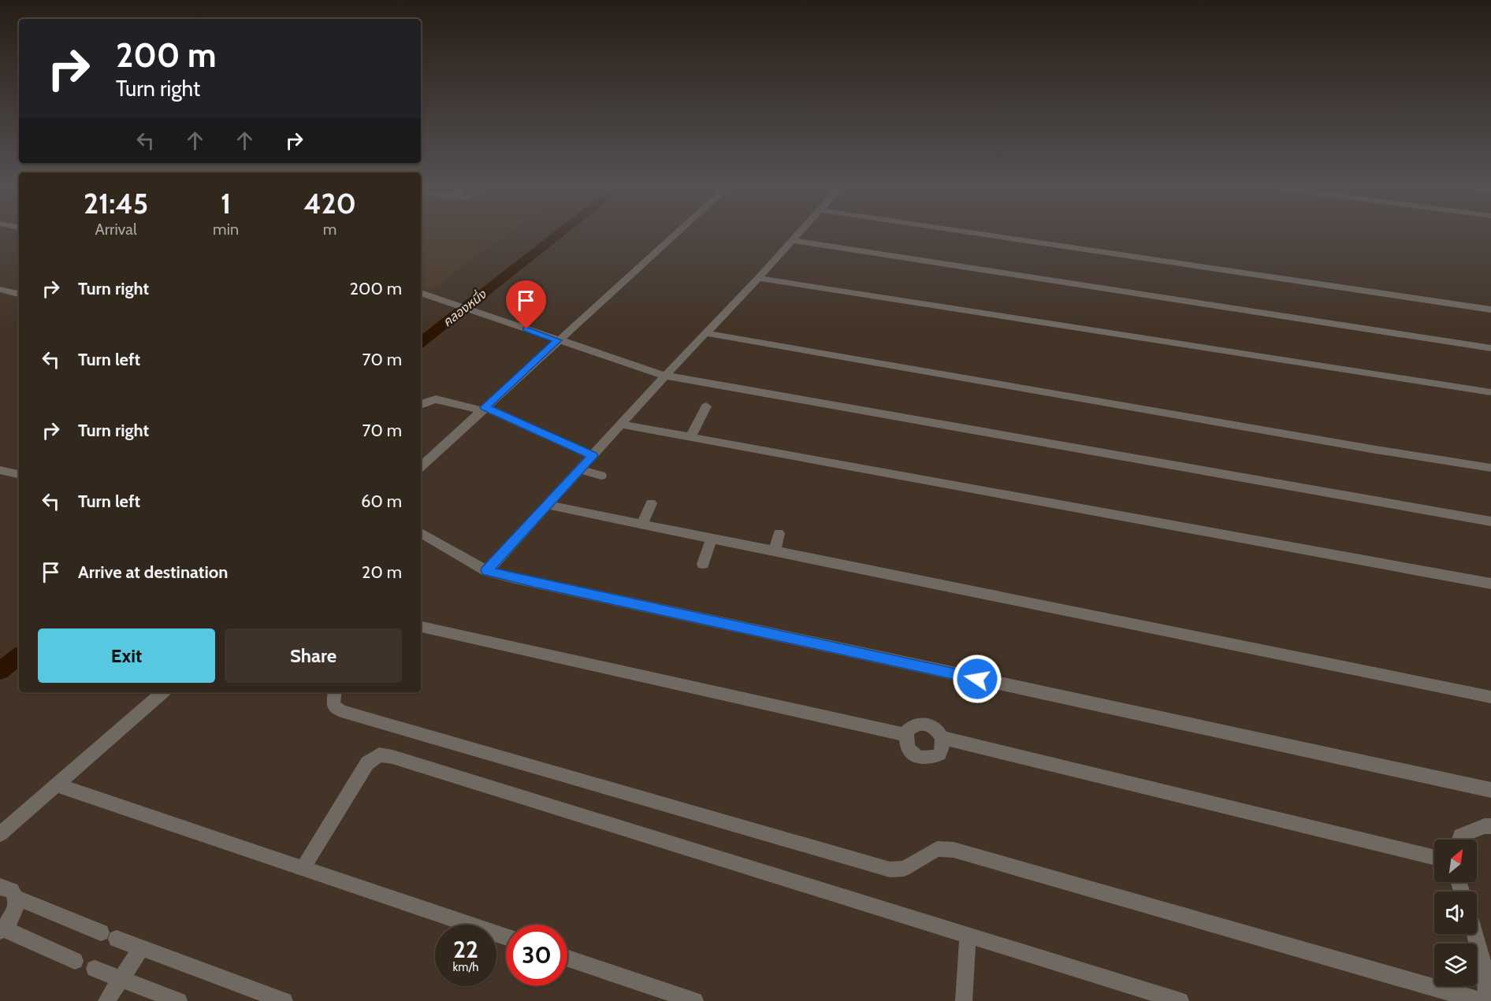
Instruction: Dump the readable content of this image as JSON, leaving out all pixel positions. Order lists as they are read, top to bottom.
{
  "water": ["คลองหนึ่ง"],
  "north": "top right",
  "page": {
    "turn": ["200 m", "Turn right"],
    "eta": [
      "21:45",
      "Arrival",
      "1",
      "min",
      "420",
      "m"
    ],
    "list": [
      {
        "name": "Turn right",
        "value": "200 m"
      },
      {
        "name": "Turn left",
        "value": "70 m"
      },
      {
        "name": "Turn right",
        "value": "70 m"
      },
      {
        "name": "Turn left",
        "value": "60 m"
      },
      {
        "name": "Arrive at destination",
        "value": "20 m"
      }
    ],
    "buttons": ["Exit", "Share"],
    "speed": "22 km/h",
    "limit": "30"
  }
}
